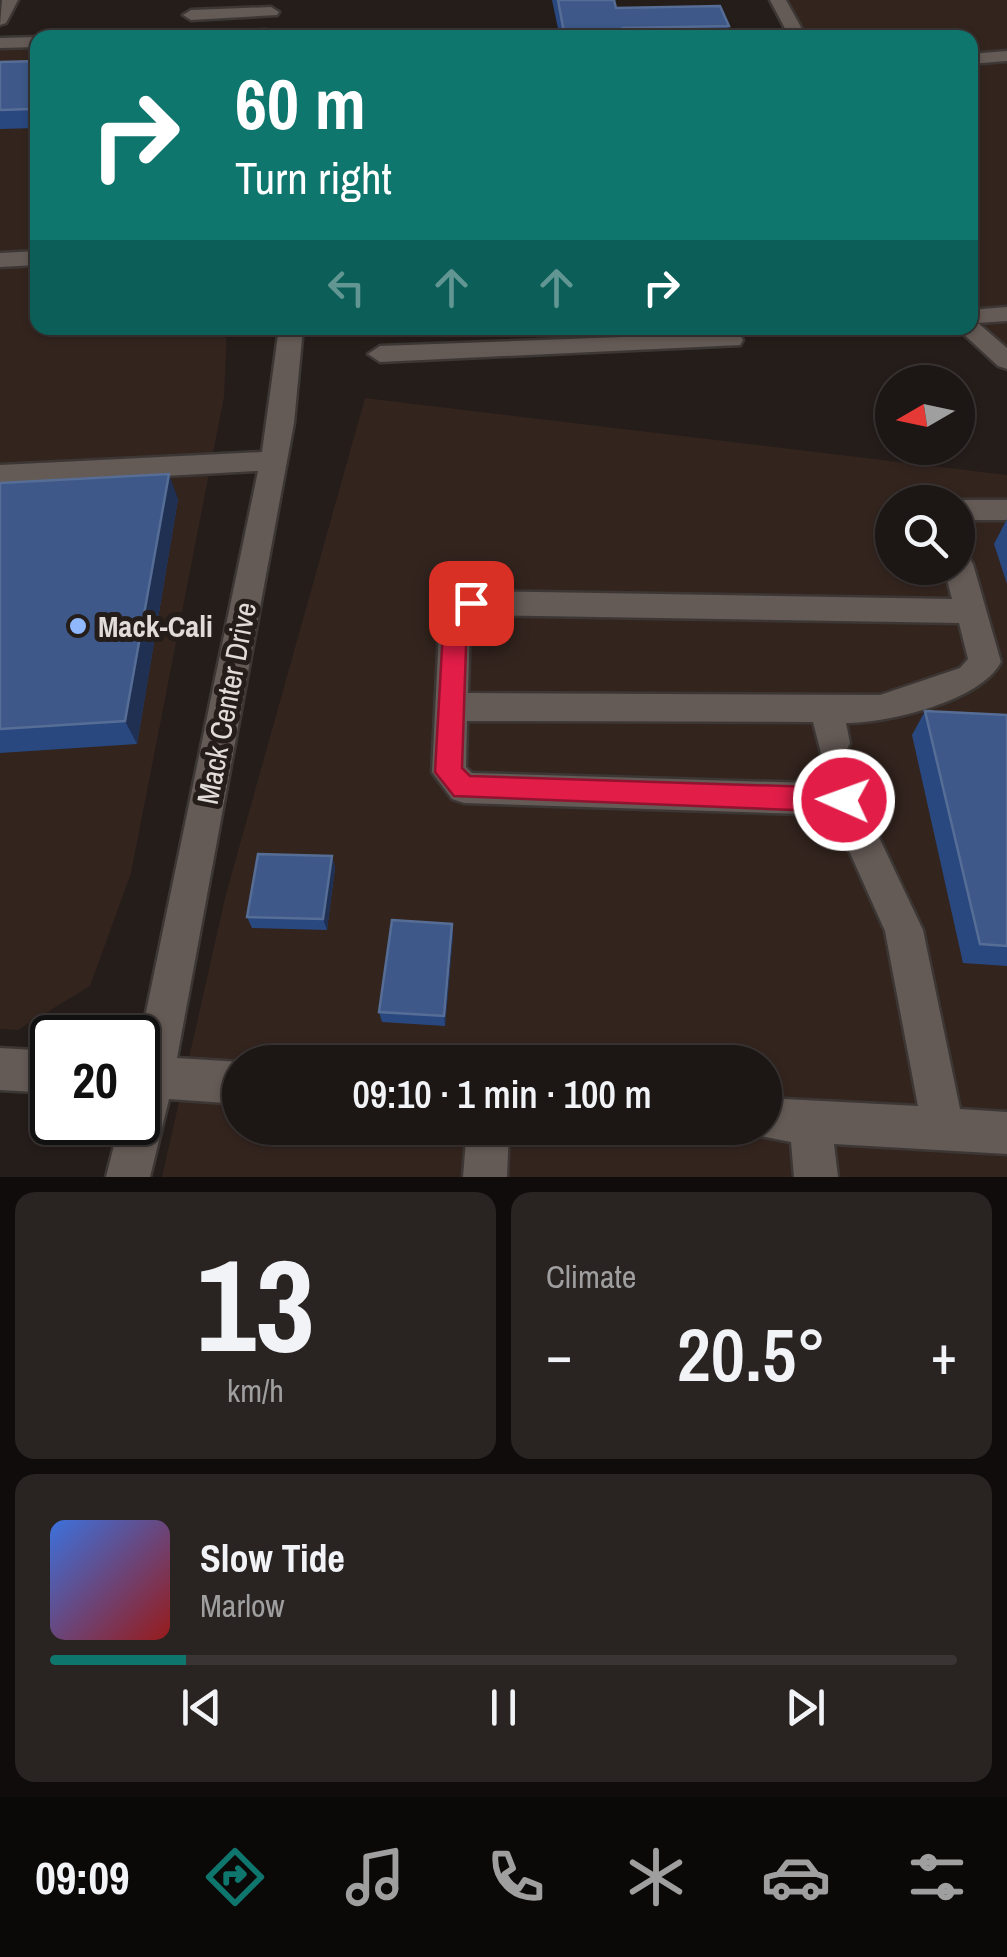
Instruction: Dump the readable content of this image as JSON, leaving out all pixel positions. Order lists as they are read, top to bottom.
{
  "streets": {
    "street": ["Mack Center Drive"]
  },
  "places": ["Mack-Cali"],
  "north": "left",
  "page": {
    "turn": ["60 m", "Turn right"],
    "limit": "20",
    "trip": "09:10 · 1 min · 100 m",
    "tile": [
      ["13", "km/h"],
      "Climate"
    ],
    "heat": ["−", "20.5°", "+"],
    "song": ["Slow Tide", "Marlow"],
    "tabs": "09:09"
  }
}
